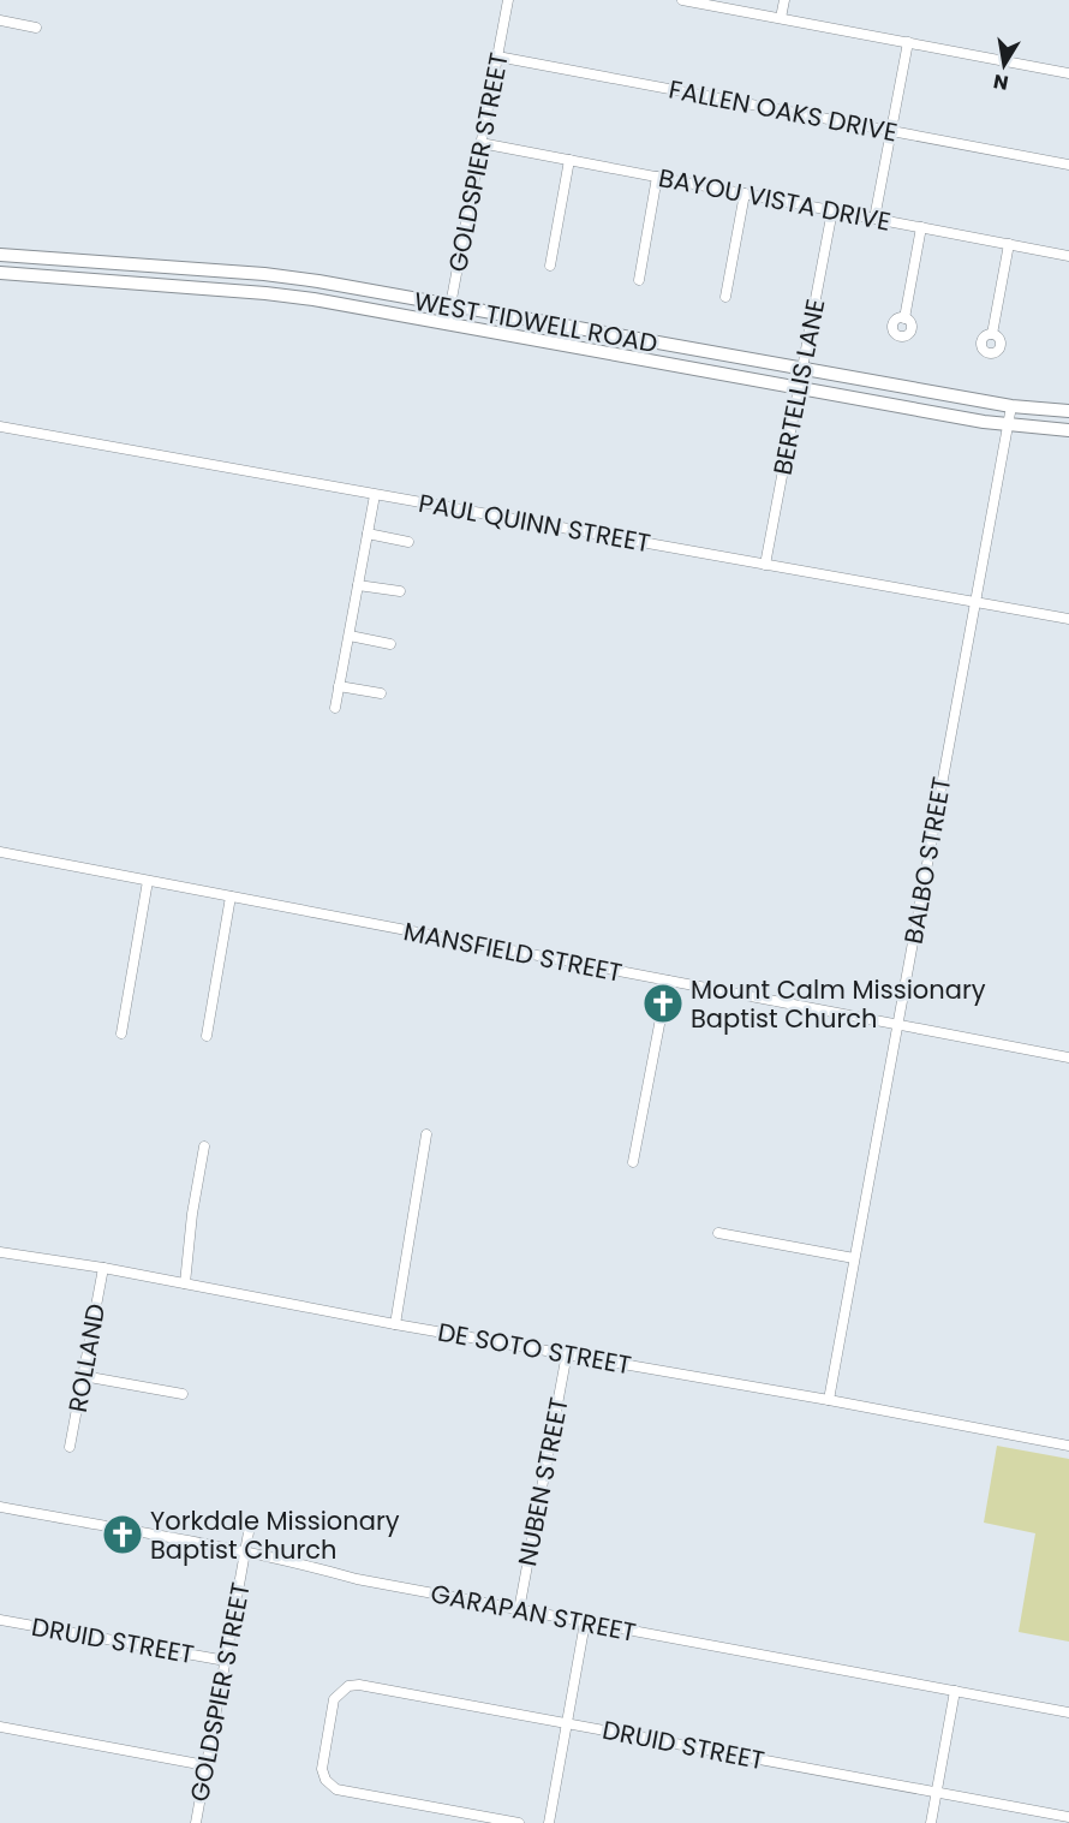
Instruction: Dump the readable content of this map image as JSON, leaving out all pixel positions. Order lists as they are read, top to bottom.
{
  "streets": {
    "main road": ["WEST TIDWELL ROAD"],
    "street": [
      "FALLEN OAKS DRIVE",
      "GOLDSPIER STREET",
      "BAYOU VISTA DRIVE",
      "BERTELLIS LANE",
      "PAUL QUINN STREET",
      "BALBO STREET",
      "MANSFIELD STREET",
      "DE SOTO STREET",
      "ROLLAND",
      "NUBEN STREET",
      "GARAPAN STREET",
      "DRUID STREET"
    ]
  },
  "crossings": [
    ["FALLEN OAKS DRIVE", "GOLDSPIER STREET"],
    ["GOLDSPIER STREET", "BAYOU VISTA DRIVE"],
    ["GOLDSPIER STREET", "WEST TIDWELL ROAD"],
    ["GOLDSPIER STREET", "GARAPAN STREET"],
    ["GOLDSPIER STREET", "DRUID STREET"],
    ["BAYOU VISTA DRIVE", "BERTELLIS LANE"],
    ["WEST TIDWELL ROAD", "BERTELLIS LANE"],
    ["WEST TIDWELL ROAD", "BALBO STREET"],
    ["BERTELLIS LANE", "PAUL QUINN STREET"],
    ["PAUL QUINN STREET", "BALBO STREET"],
    ["BALBO STREET", "MANSFIELD STREET"],
    ["BALBO STREET", "DE SOTO STREET"],
    ["DE SOTO STREET", "ROLLAND"],
    ["DE SOTO STREET", "NUBEN STREET"],
    ["NUBEN STREET", "GARAPAN STREET"]
  ],
  "places": {
    "church": ["Mount Calm Missionary Baptist Church", "Yorkdale Missionary Baptist Church"]
  },
  "north": "bottom"
}
